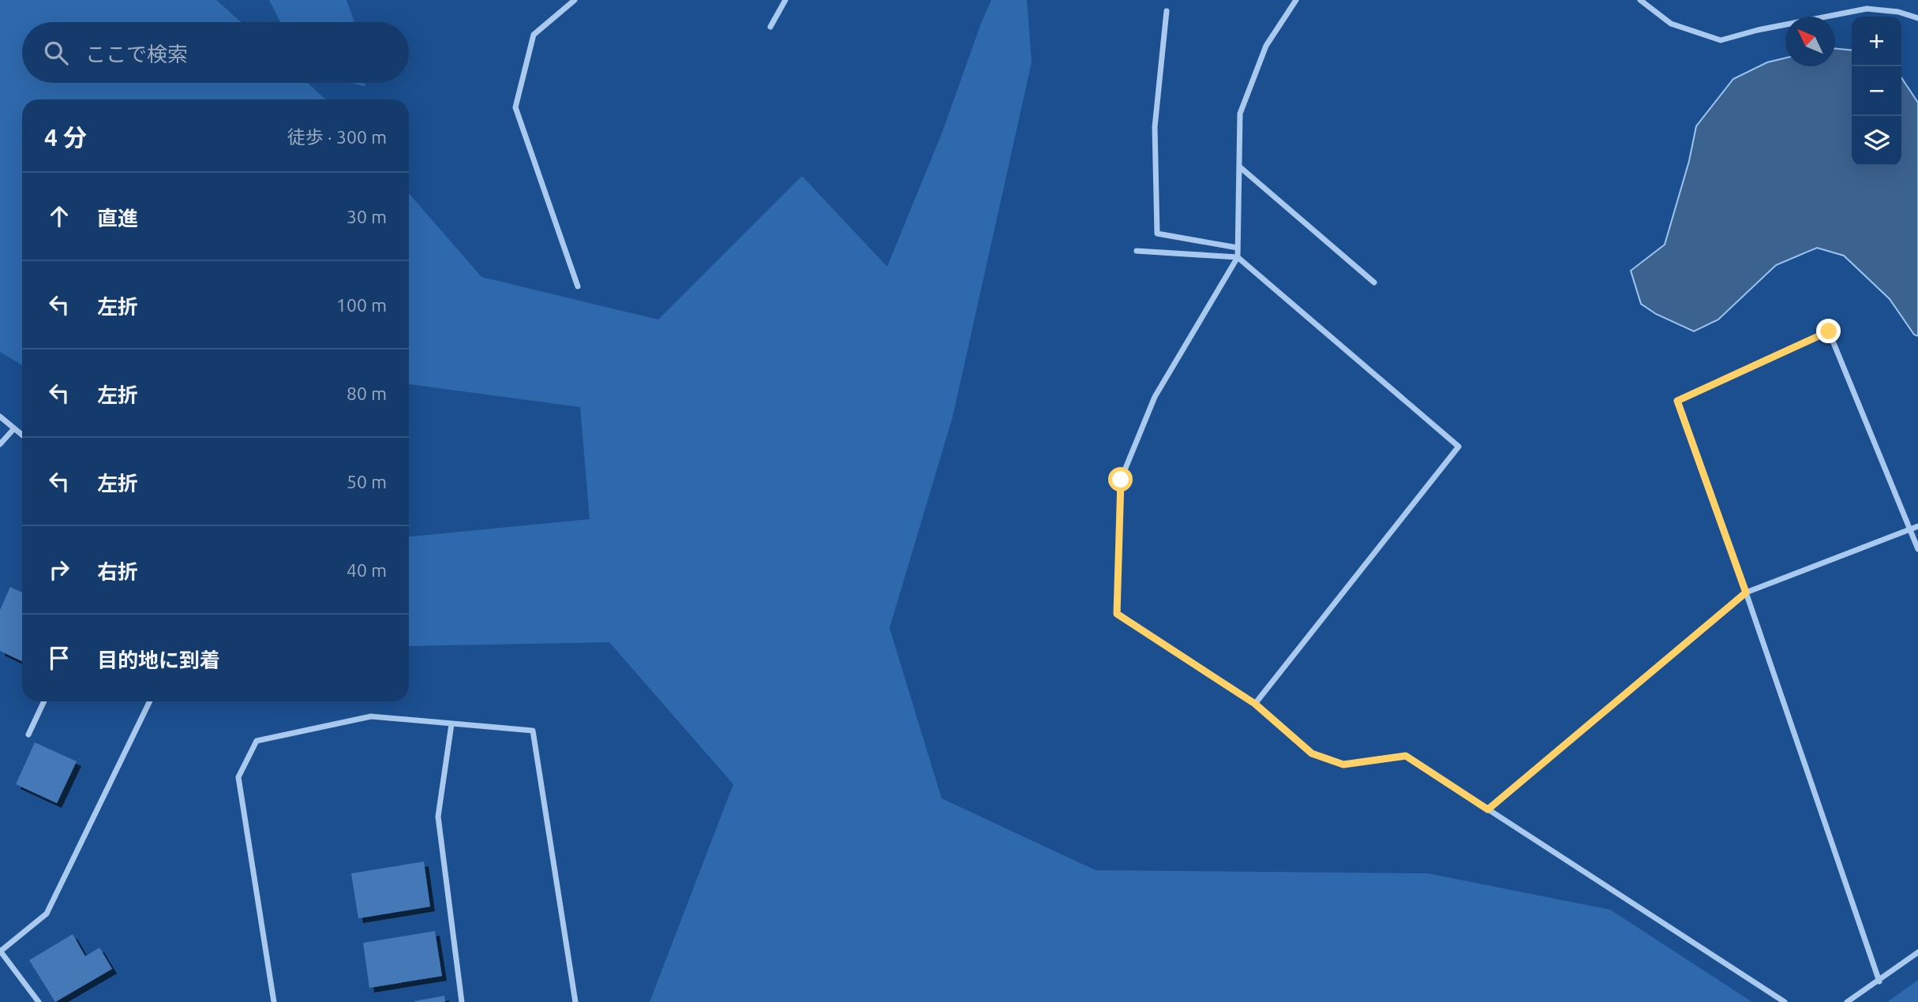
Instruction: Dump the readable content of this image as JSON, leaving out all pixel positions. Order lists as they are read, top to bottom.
{
  "north": "top left",
  "page": {
    "map_buttons": ["+", "−"],
    "search": "ここで検索",
    "heading": ["4 分", "徒歩 · 300 m"],
    "list": [
      ["直進", "30 m"],
      ["左折", "100 m"],
      ["左折", "80 m"],
      ["左折", "50 m"],
      ["右折", "40 m"],
      "目的地に到着"
    ]
  }
}
